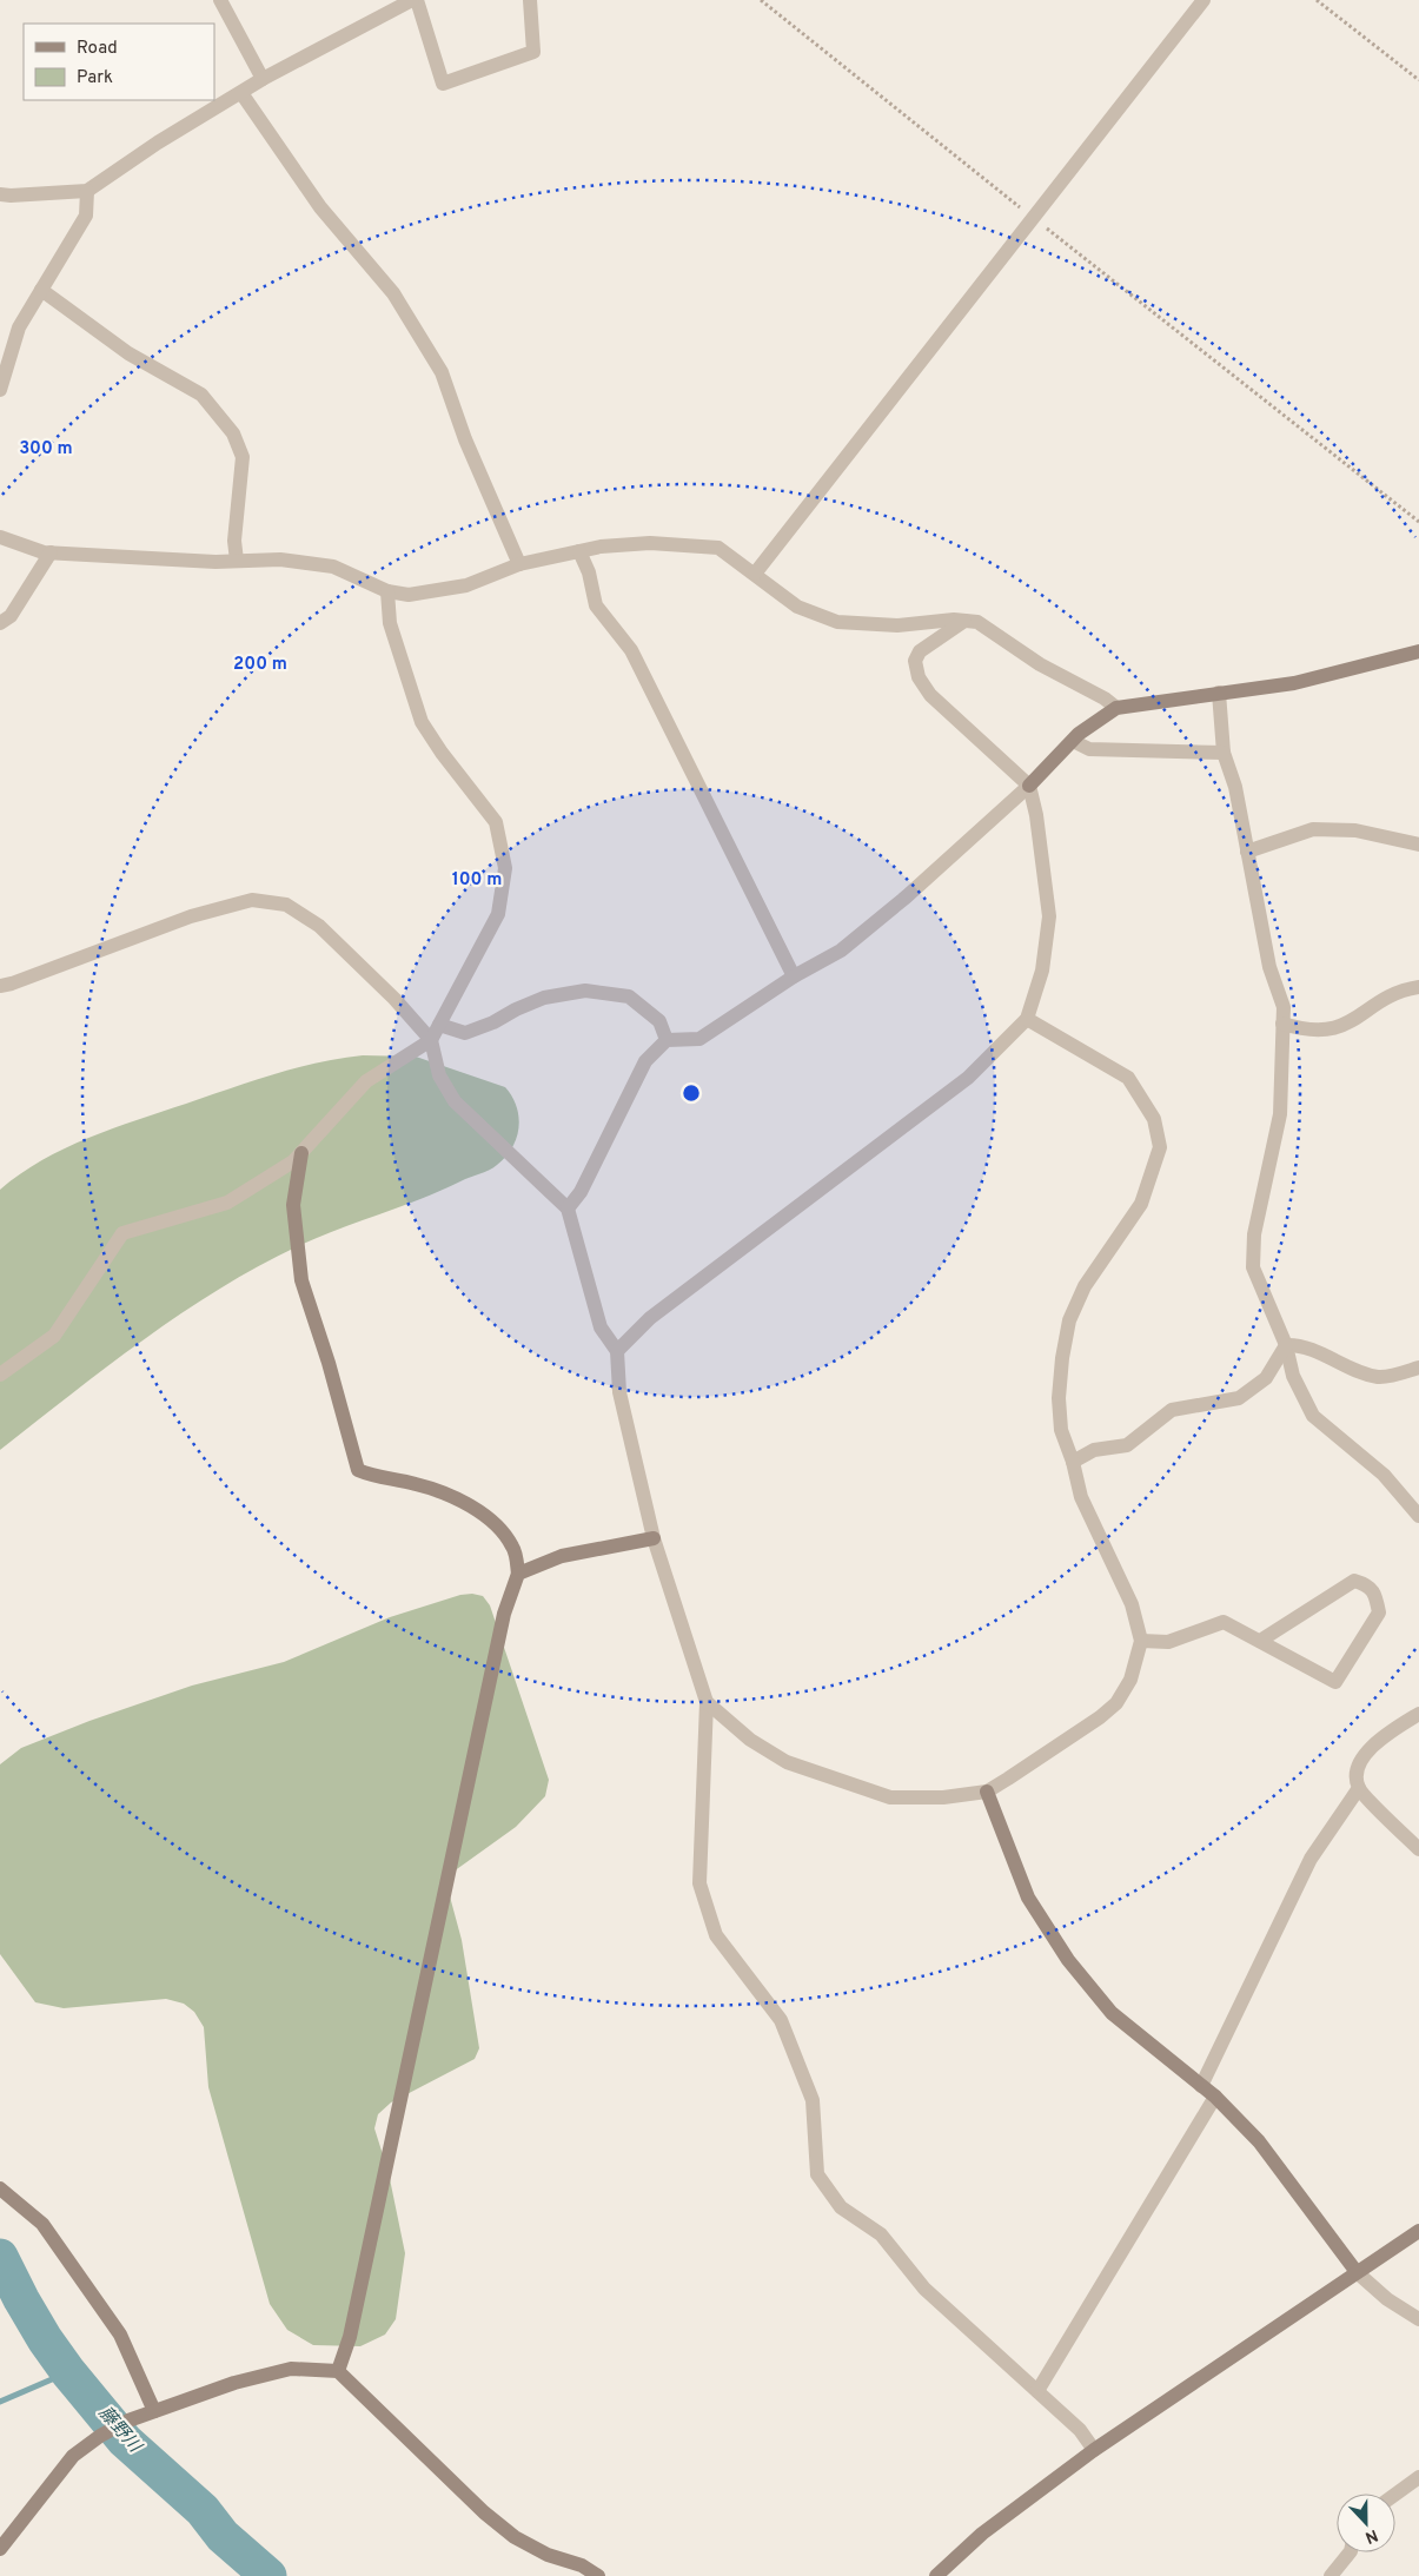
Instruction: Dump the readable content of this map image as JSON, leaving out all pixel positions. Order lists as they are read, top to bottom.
{
  "water": ["藤野川"],
  "legend": ["Road", "Park"],
  "north": "bottom",
  "rings": ["300 m", "200 m", "100 m"]
}
